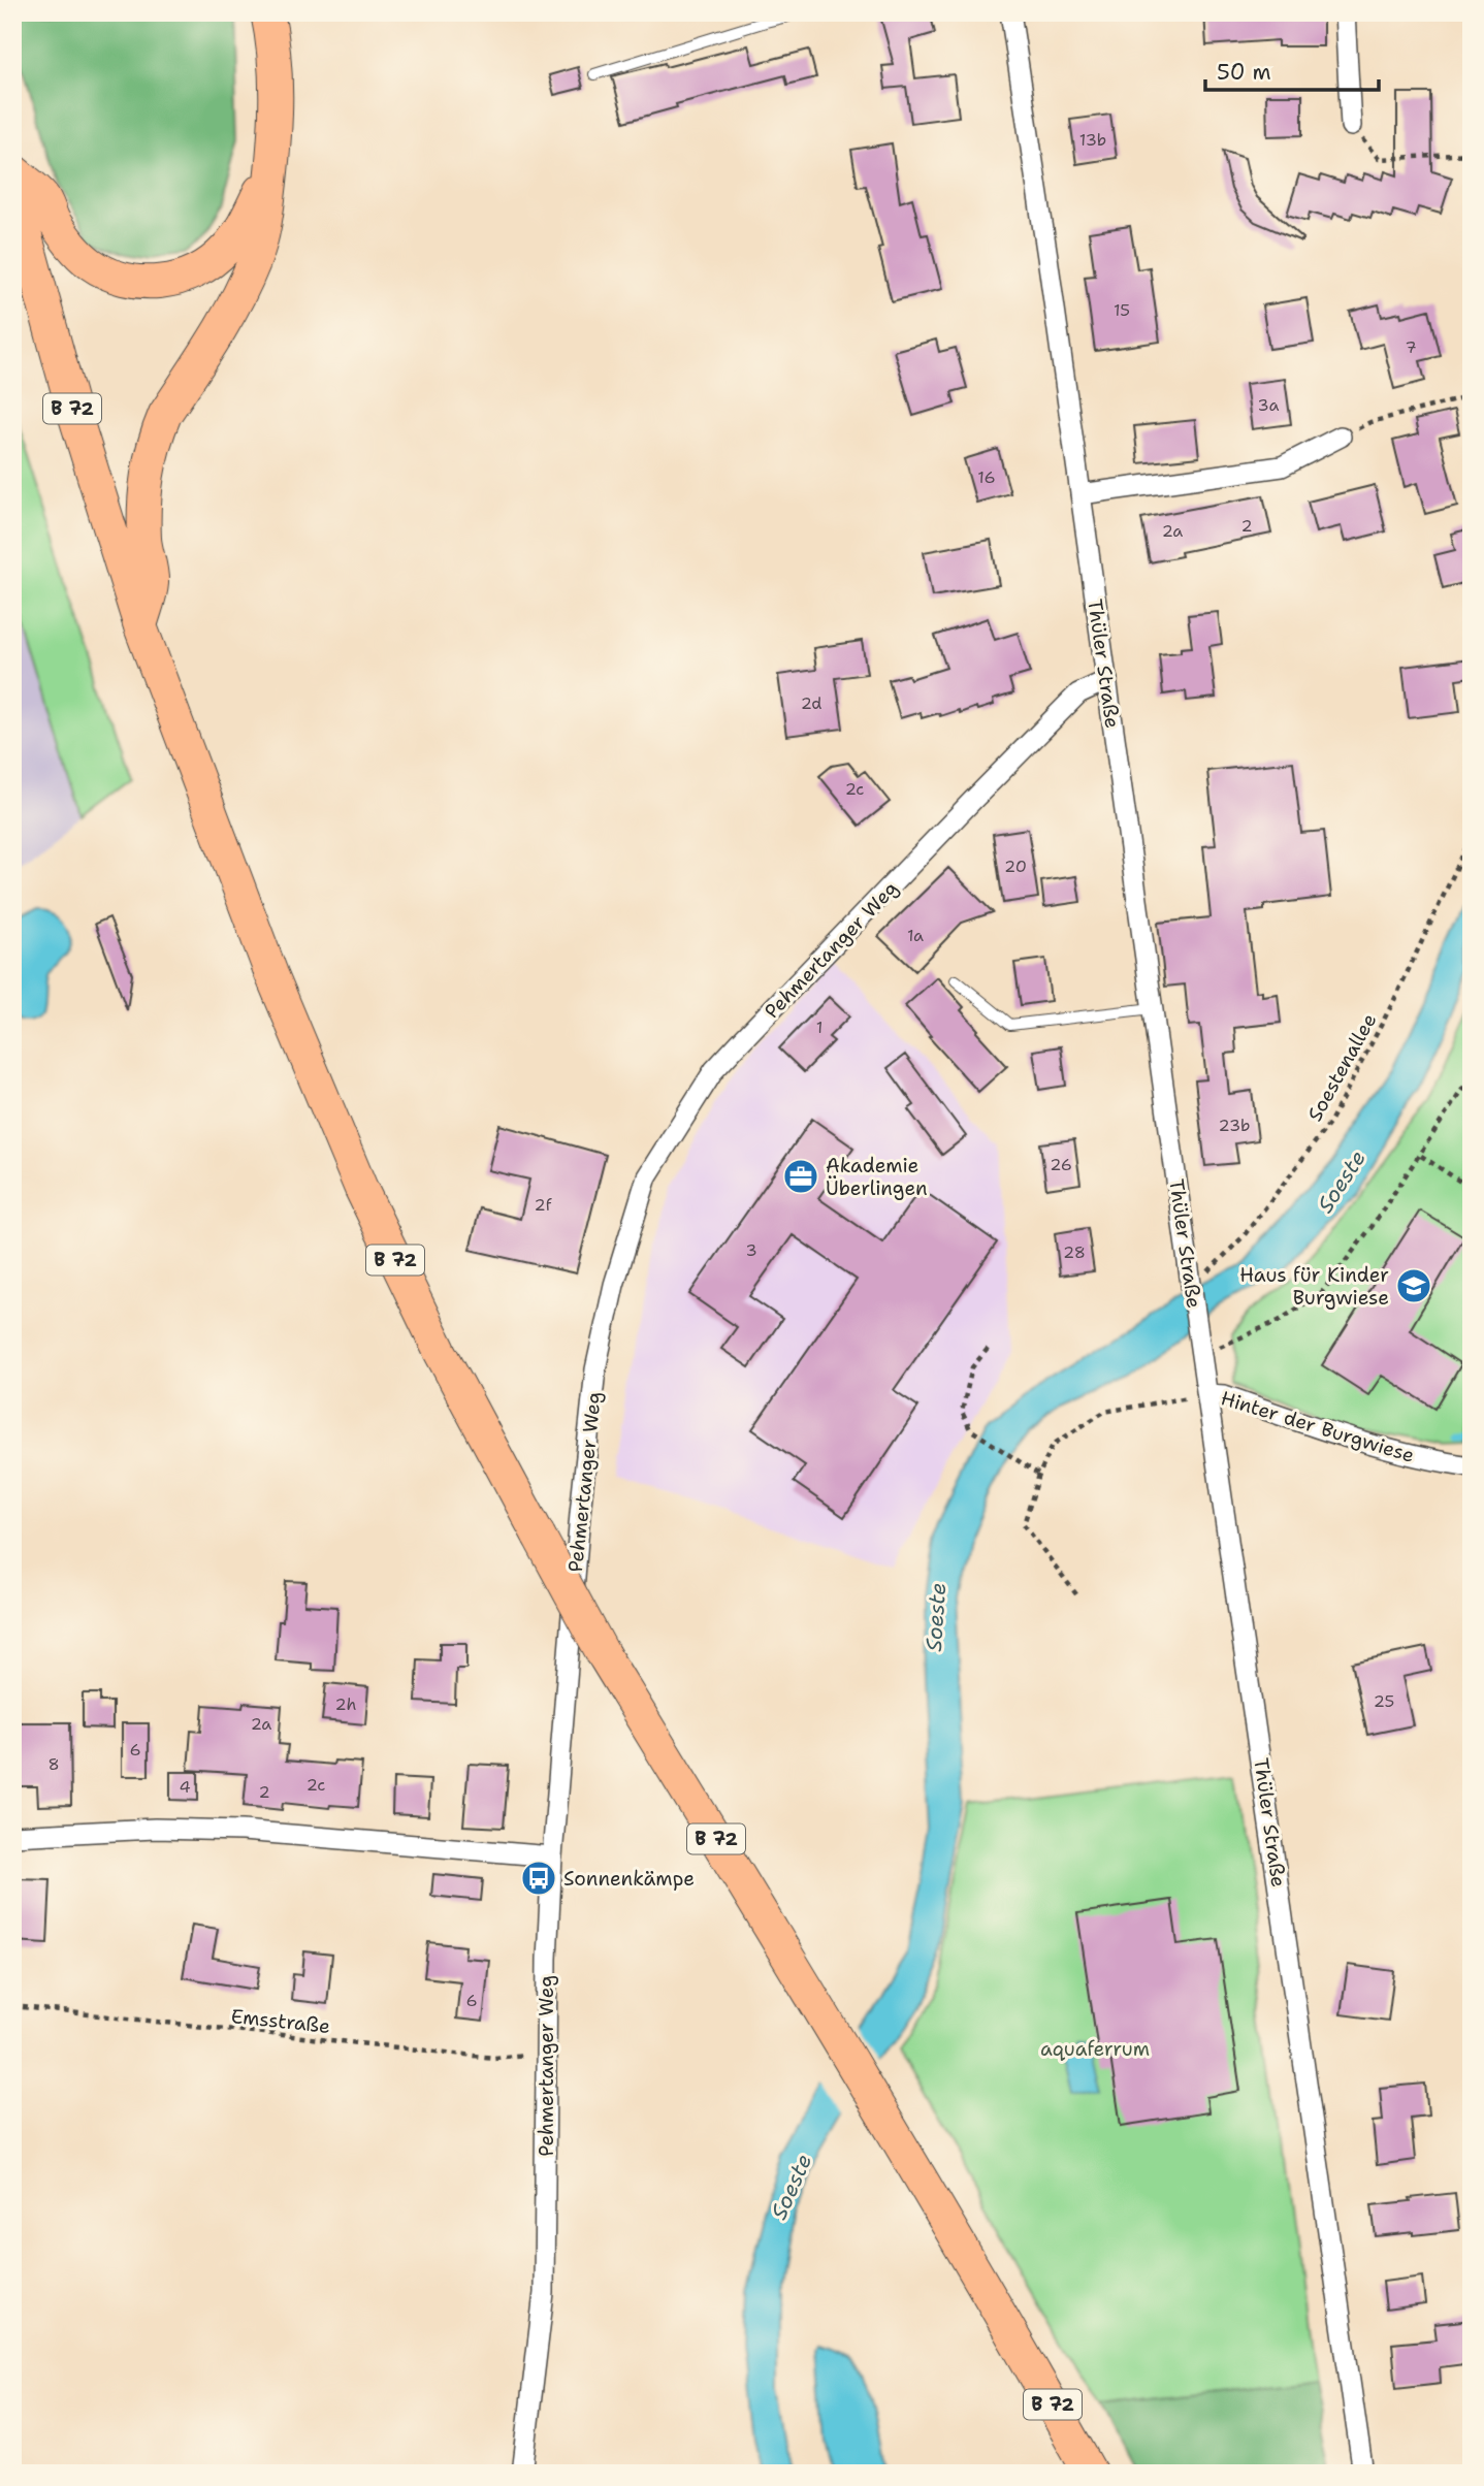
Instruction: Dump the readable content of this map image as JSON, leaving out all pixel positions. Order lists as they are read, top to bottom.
{
  "streets": {
    "highway": ["B 72"],
    "street": ["Thüler Straße", "Pehmertanger Weg", "Hinter der Burgwiese"],
    "path": ["Soestenallee", "Emsstraße"]
  },
  "crossings": [
    ["Thüler Straße", "Pehmertanger Weg"],
    ["Thüler Straße", "Soestenallee"],
    ["Thüler Straße", "Hinter der Burgwiese"],
    ["Pehmertanger Weg", "Emsstraße"]
  ],
  "water": ["Soeste"],
  "parks": ["aquaferrum"],
  "places": {
    "office": ["Akademie Überlingen"],
    "school or university": ["Haus für Kinder Burgwiese"],
    "bus stop": ["Sonnenkämpe"]
  },
  "house_numbers": [
    "13b",
    "15",
    "7",
    "3a",
    "16",
    "2",
    "2a",
    "2d",
    "2c",
    "20",
    "1a",
    "1",
    "23b",
    "26",
    "2f",
    "3",
    "28",
    "25",
    "2h",
    "2a",
    "6",
    "8",
    "2c",
    "4",
    "2",
    "6"
  ],
  "scale_bar": "50 m"
}
